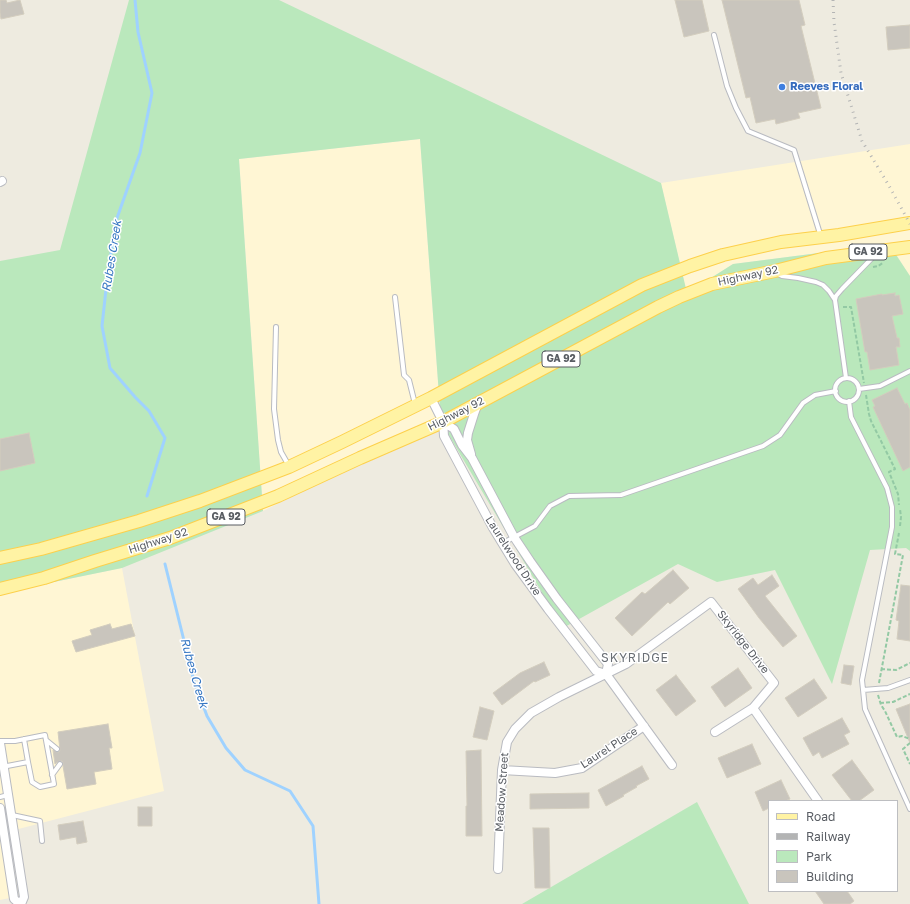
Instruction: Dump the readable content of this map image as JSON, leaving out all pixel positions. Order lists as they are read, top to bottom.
{
  "streets": {
    "main road": ["GA 92", "Highway 92"],
    "street": [
      "Laurelwood Drive",
      "Skyridge Drive",
      "Laurel Place",
      "Meadow Street"
    ]
  },
  "crossings": [
    ["GA 92", "Laurelwood Drive"],
    ["Highway 92", "Laurelwood Drive"],
    ["Laurelwood Drive", "Skyridge Drive"],
    ["Laurelwood Drive", "Laurel Place"],
    ["Laurelwood Drive", "Meadow Street"],
    ["Skyridge Drive", "Meadow Street"],
    ["Laurel Place", "Meadow Street"]
  ],
  "districts": ["SKYRIDGE"],
  "water": ["Rubes Creek"],
  "places": ["Reeves Floral"],
  "legend": [
    "Road",
    "Railway",
    "Park",
    "Building"
  ]
}
